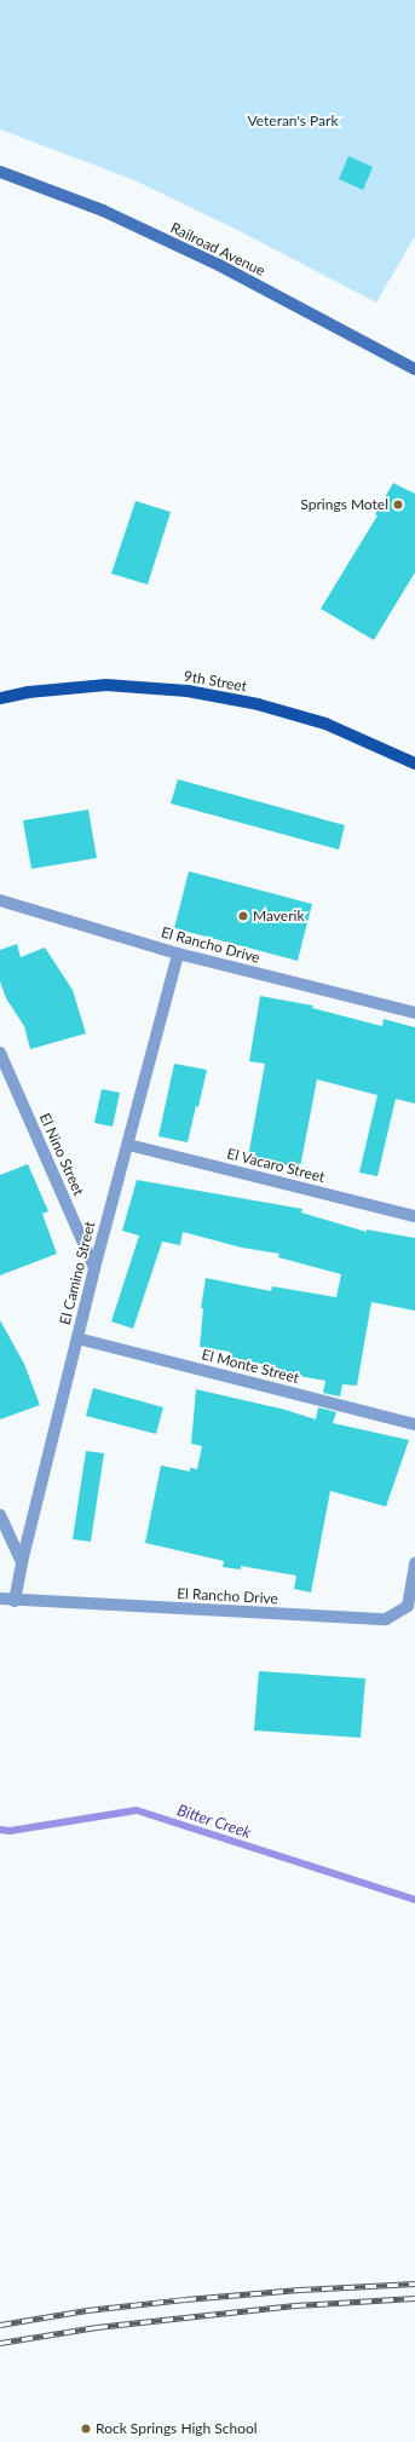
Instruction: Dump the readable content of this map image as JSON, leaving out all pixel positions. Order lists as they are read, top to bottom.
{
  "streets": {
    "main road": ["9th Street"],
    "street": [
      "Railroad Avenue",
      "El Rancho Drive",
      "El Nino Street",
      "El Vacaro Street",
      "El Camino Street",
      "El Monte Street"
    ]
  },
  "crossings": [
    ["El Rancho Drive", "El Camino Street"],
    ["El Nino Street", "El Camino Street"],
    ["El Vacaro Street", "El Camino Street"],
    ["El Camino Street", "El Monte Street"]
  ],
  "water": ["Bitter Creek"],
  "parks": ["Veteran's Park"],
  "places": ["Springs Motel", "Maverik", "Rock Springs High School"]
}
